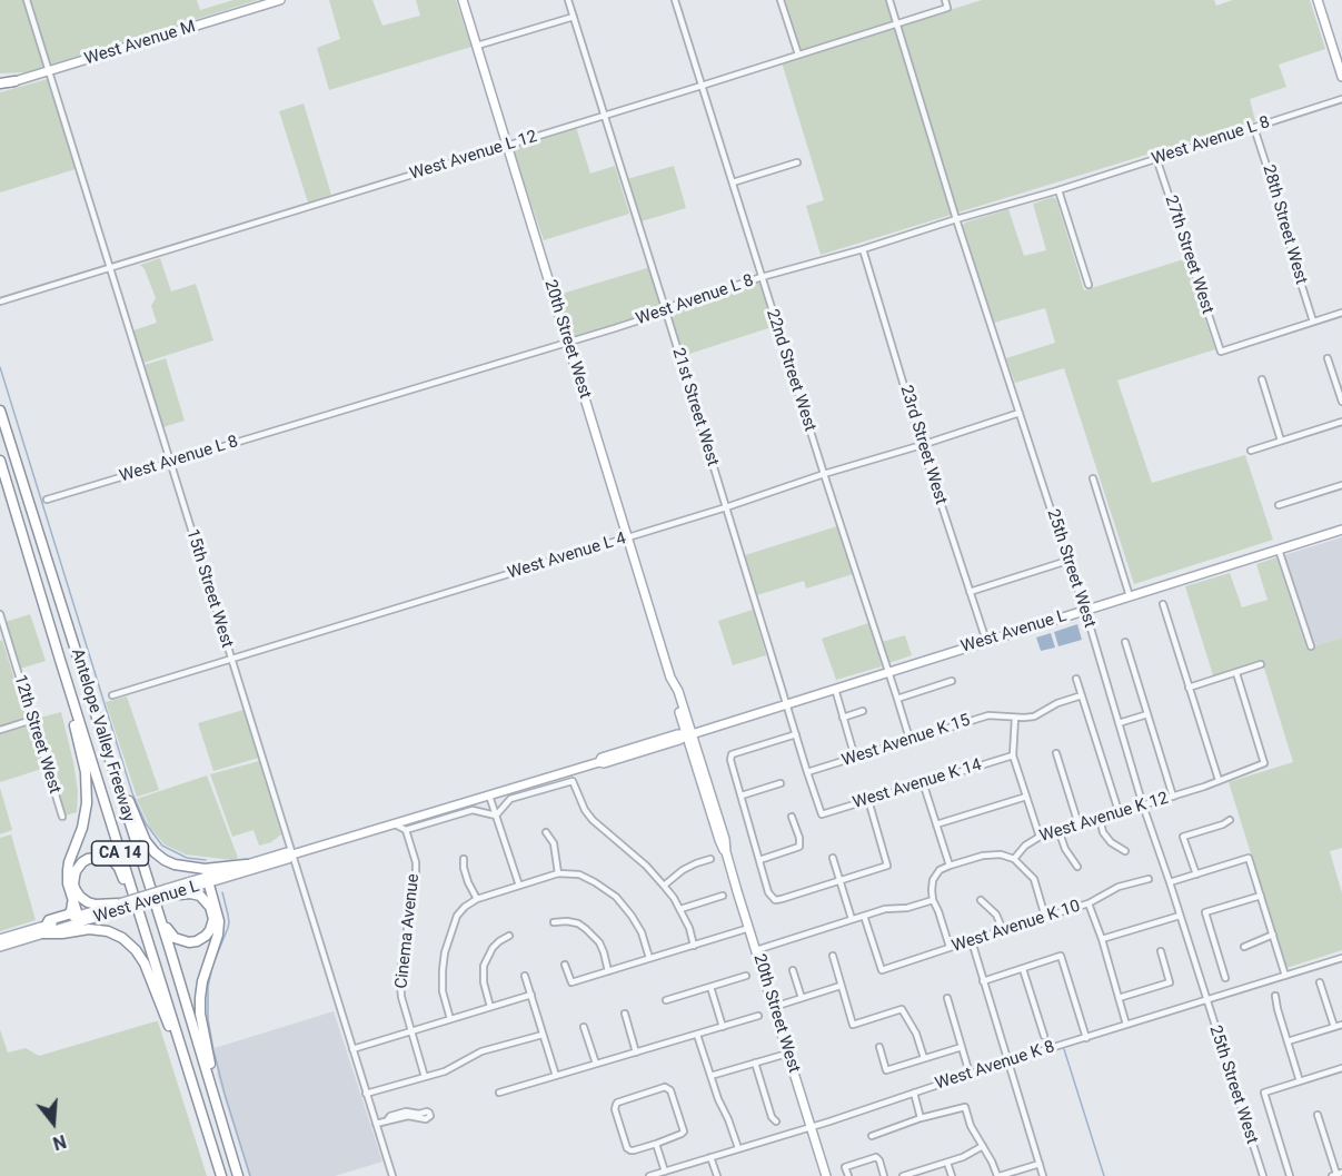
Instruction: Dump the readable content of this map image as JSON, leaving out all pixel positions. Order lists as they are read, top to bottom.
{
  "streets": {
    "highway": ["Antelope Valley Freeway", "CA 14"],
    "main road": ["West Avenue M", "20th Street West", "West Avenue L"],
    "street": [
      "West Avenue L 8",
      "West Avenue L 12",
      "28th Street West",
      "27th Street West",
      "22nd Street West",
      "21st Street West",
      "23rd Street West",
      "West Avenue L 4",
      "25th Street West",
      "15th Street West",
      "12th Street West",
      "West Avenue K 15",
      "West Avenue K 14",
      "West Avenue K 12",
      "West Avenue K 10",
      "Cinema Avenue",
      "West Avenue K 8"
    ]
  },
  "crossings": [
    ["West Avenue M", "15th Street West"],
    ["West Avenue L 8", "28th Street West"],
    ["West Avenue L 8", "27th Street West"],
    ["West Avenue L 8", "20th Street West"],
    ["West Avenue L 8", "22nd Street West"],
    ["West Avenue L 8", "21st Street West"],
    ["West Avenue L 8", "23rd Street West"],
    ["West Avenue L 8", "25th Street West"],
    ["West Avenue L 8", "15th Street West"],
    ["West Avenue L 12", "20th Street West"],
    ["West Avenue L 12", "22nd Street West"],
    ["West Avenue L 12", "21st Street West"],
    ["West Avenue L 12", "25th Street West"],
    ["West Avenue L 12", "15th Street West"],
    ["28th Street West", "27th Street West"],
    ["20th Street West", "West Avenue L 4"],
    ["20th Street West", "West Avenue L"],
    ["20th Street West", "West Avenue K 8"],
    ["22nd Street West", "West Avenue L 4"],
    ["22nd Street West", "West Avenue L"],
    ["22nd Street West", "West Avenue K 15"],
    ["21st Street West", "West Avenue L 4"],
    ["21st Street West", "West Avenue L"],
    ["21st Street West", "West Avenue K 15"],
    ["21st Street West", "West Avenue K 14"],
    ["23rd Street West", "West Avenue L 4"],
    ["23rd Street West", "West Avenue L"],
    ["West Avenue L 4", "25th Street West"],
    ["West Avenue L 4", "15th Street West"],
    ["25th Street West", "West Avenue L"],
    ["25th Street West", "West Avenue K 12"],
    ["25th Street West", "West Avenue K 8"],
    ["15th Street West", "West Avenue L"]
  ],
  "north": "bottom"
}
